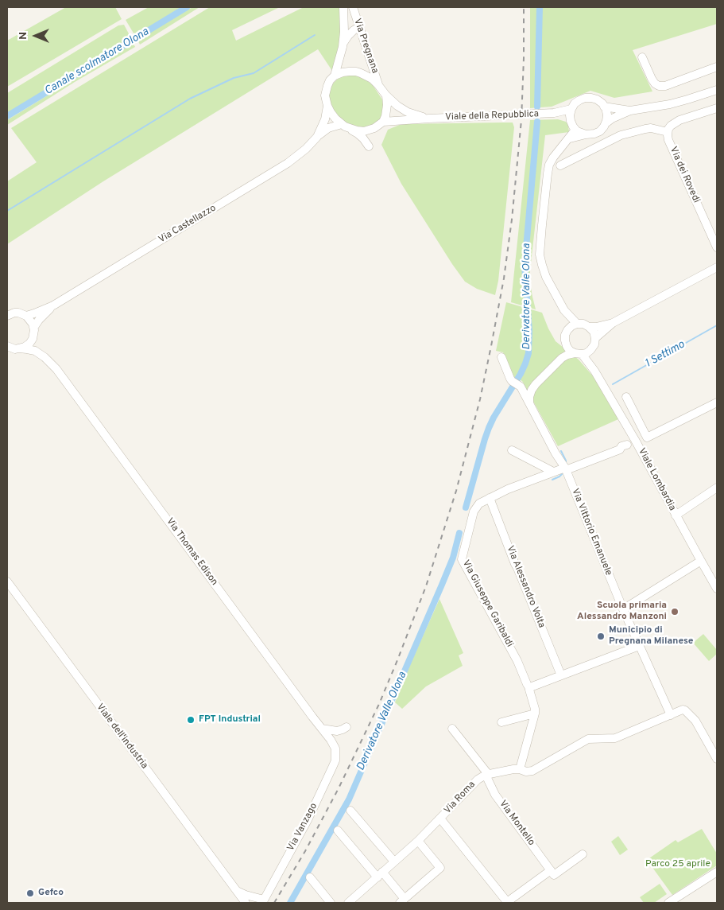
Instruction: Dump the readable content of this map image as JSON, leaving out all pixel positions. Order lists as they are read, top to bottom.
{
  "streets": {
    "street": [
      "Via Pregnana",
      "Viale della Repubblica",
      "Via dei Rovedi",
      "Via Castellazzo",
      "Viale Lombardia",
      "Via Vittorio Emanuele",
      "Via Thomas Edison",
      "Via Alessandro Volta",
      "Via Giuseppe Garibaldi",
      "Viale dell'industria",
      "Via Roma",
      "Via Montello",
      "Via Vanzago"
    ]
  },
  "crossings": [
    ["Via Pregnana", "Viale della Repubblica"],
    ["Via Pregnana", "Via Castellazzo"],
    ["Viale della Repubblica", "Via Castellazzo"],
    ["Via Vittorio Emanuele", "Via Giuseppe Garibaldi"],
    ["Via Vittorio Emanuele", "Via Roma"],
    ["Via Thomas Edison", "Via Vanzago"],
    ["Via Alessandro Volta", "Via Giuseppe Garibaldi"],
    ["Via Giuseppe Garibaldi", "Via Roma"],
    ["Via Roma", "Via Montello"]
  ],
  "water": ["Canale scolmatore Olona", "Derivatore Valle Olona", "1 Settimo"],
  "parks": ["Parco 25 aprile"],
  "places": [
    "Scuola primaria Alessandro Manzoni",
    "Municipio di Pregnana Milanese",
    "FPT Industrial",
    "Gefco"
  ],
  "north": "left"
}
